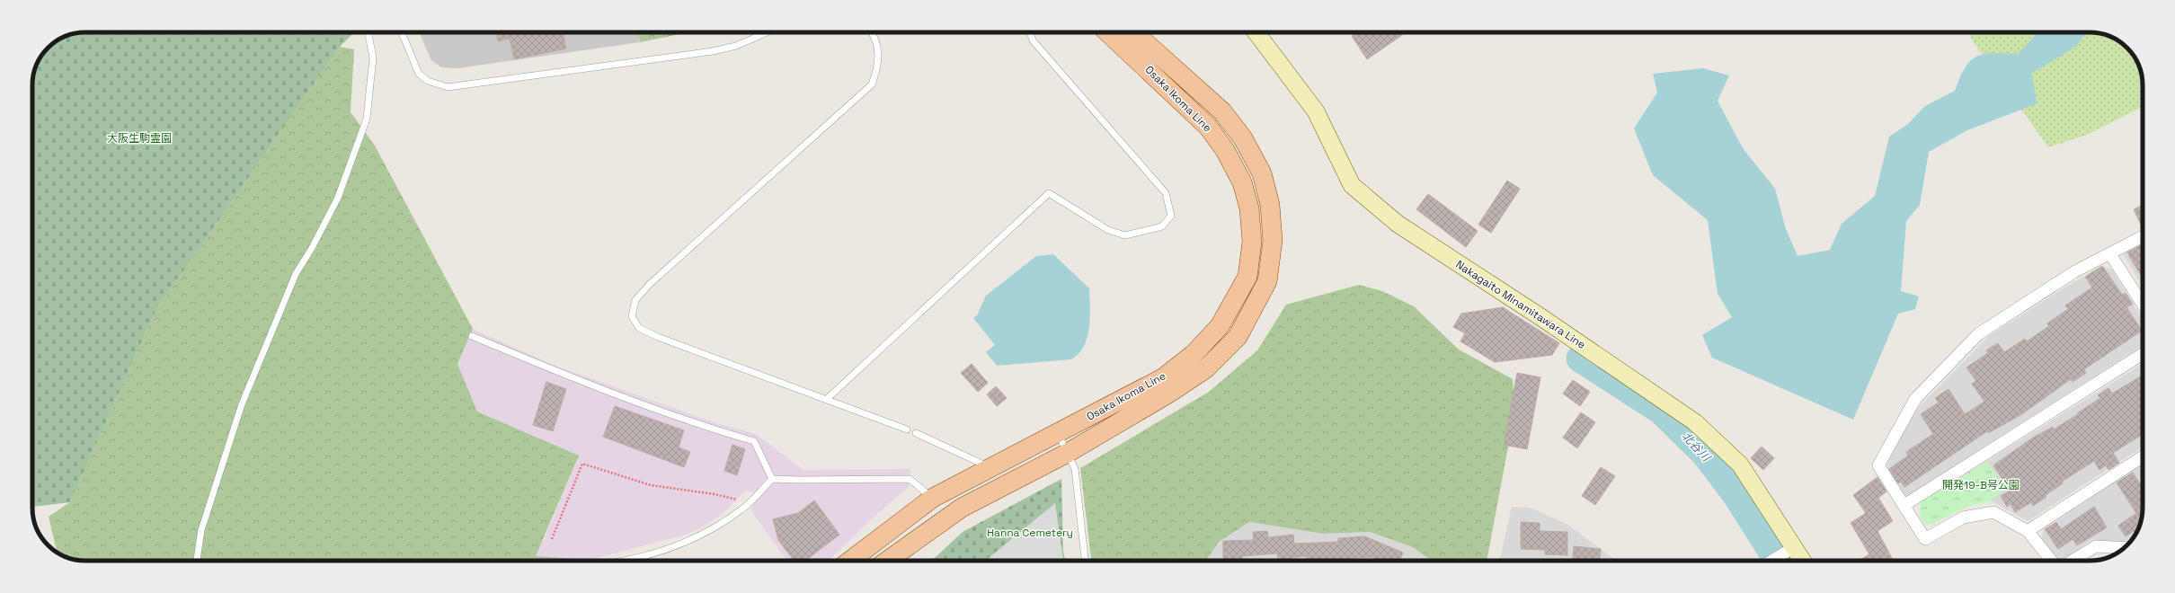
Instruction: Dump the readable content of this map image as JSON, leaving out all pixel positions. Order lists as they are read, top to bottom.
{
  "streets": {
    "main road": ["Osaka Ikoma Line", "Nakagaito Minamitawara Line"]
  },
  "water": ["北谷川"],
  "parks": ["大阪生駒霊園", "開発19-B号公園", "Hanna Cemetery"]
}
